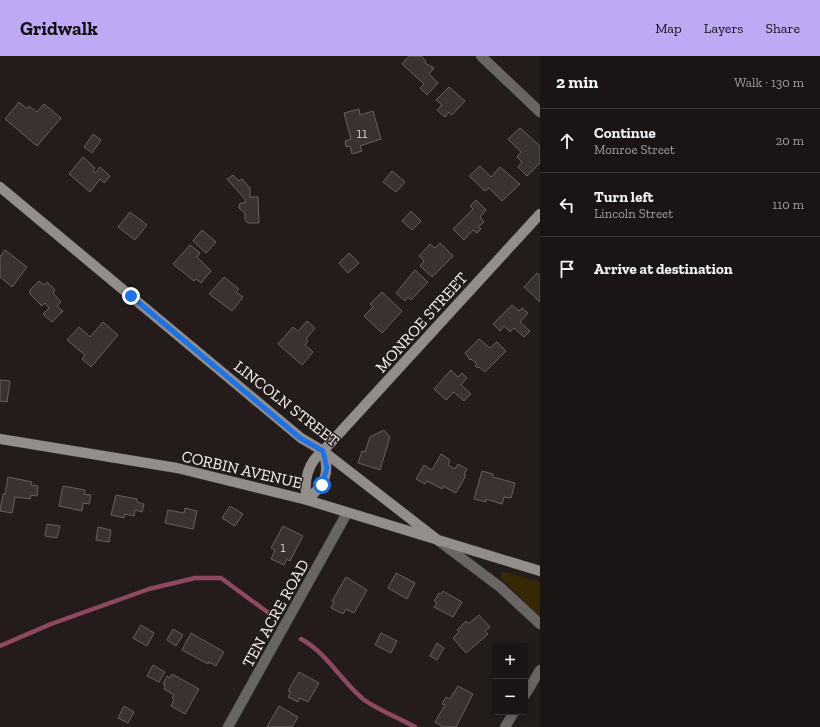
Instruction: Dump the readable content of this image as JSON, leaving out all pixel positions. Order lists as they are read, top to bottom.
{
  "streets": {
    "street": [
      "MONROE STREET",
      "LINCOLN STREET",
      "CORBIN AVENUE",
      "TEN ACRE ROAD"
    ]
  },
  "crossings": [
    ["MONROE STREET", "LINCOLN STREET"],
    ["MONROE STREET", "CORBIN AVENUE"],
    ["LINCOLN STREET", "CORBIN AVENUE"],
    ["CORBIN AVENUE", "TEN ACRE ROAD"]
  ],
  "house_numbers": ["11", "1"],
  "page": {
    "header": "Gridwalk",
    "nav": ["Map", "Layers", "Share"],
    "heading": ["2 min", "Walk · 130 m"],
    "list": [
      ["Continue", "Monroe Street", "20 m"],
      ["Turn left", "Lincoln Street", "110 m"],
      "Arrive at destination"
    ],
    "map_buttons": ["+", "−"]
  }
}
